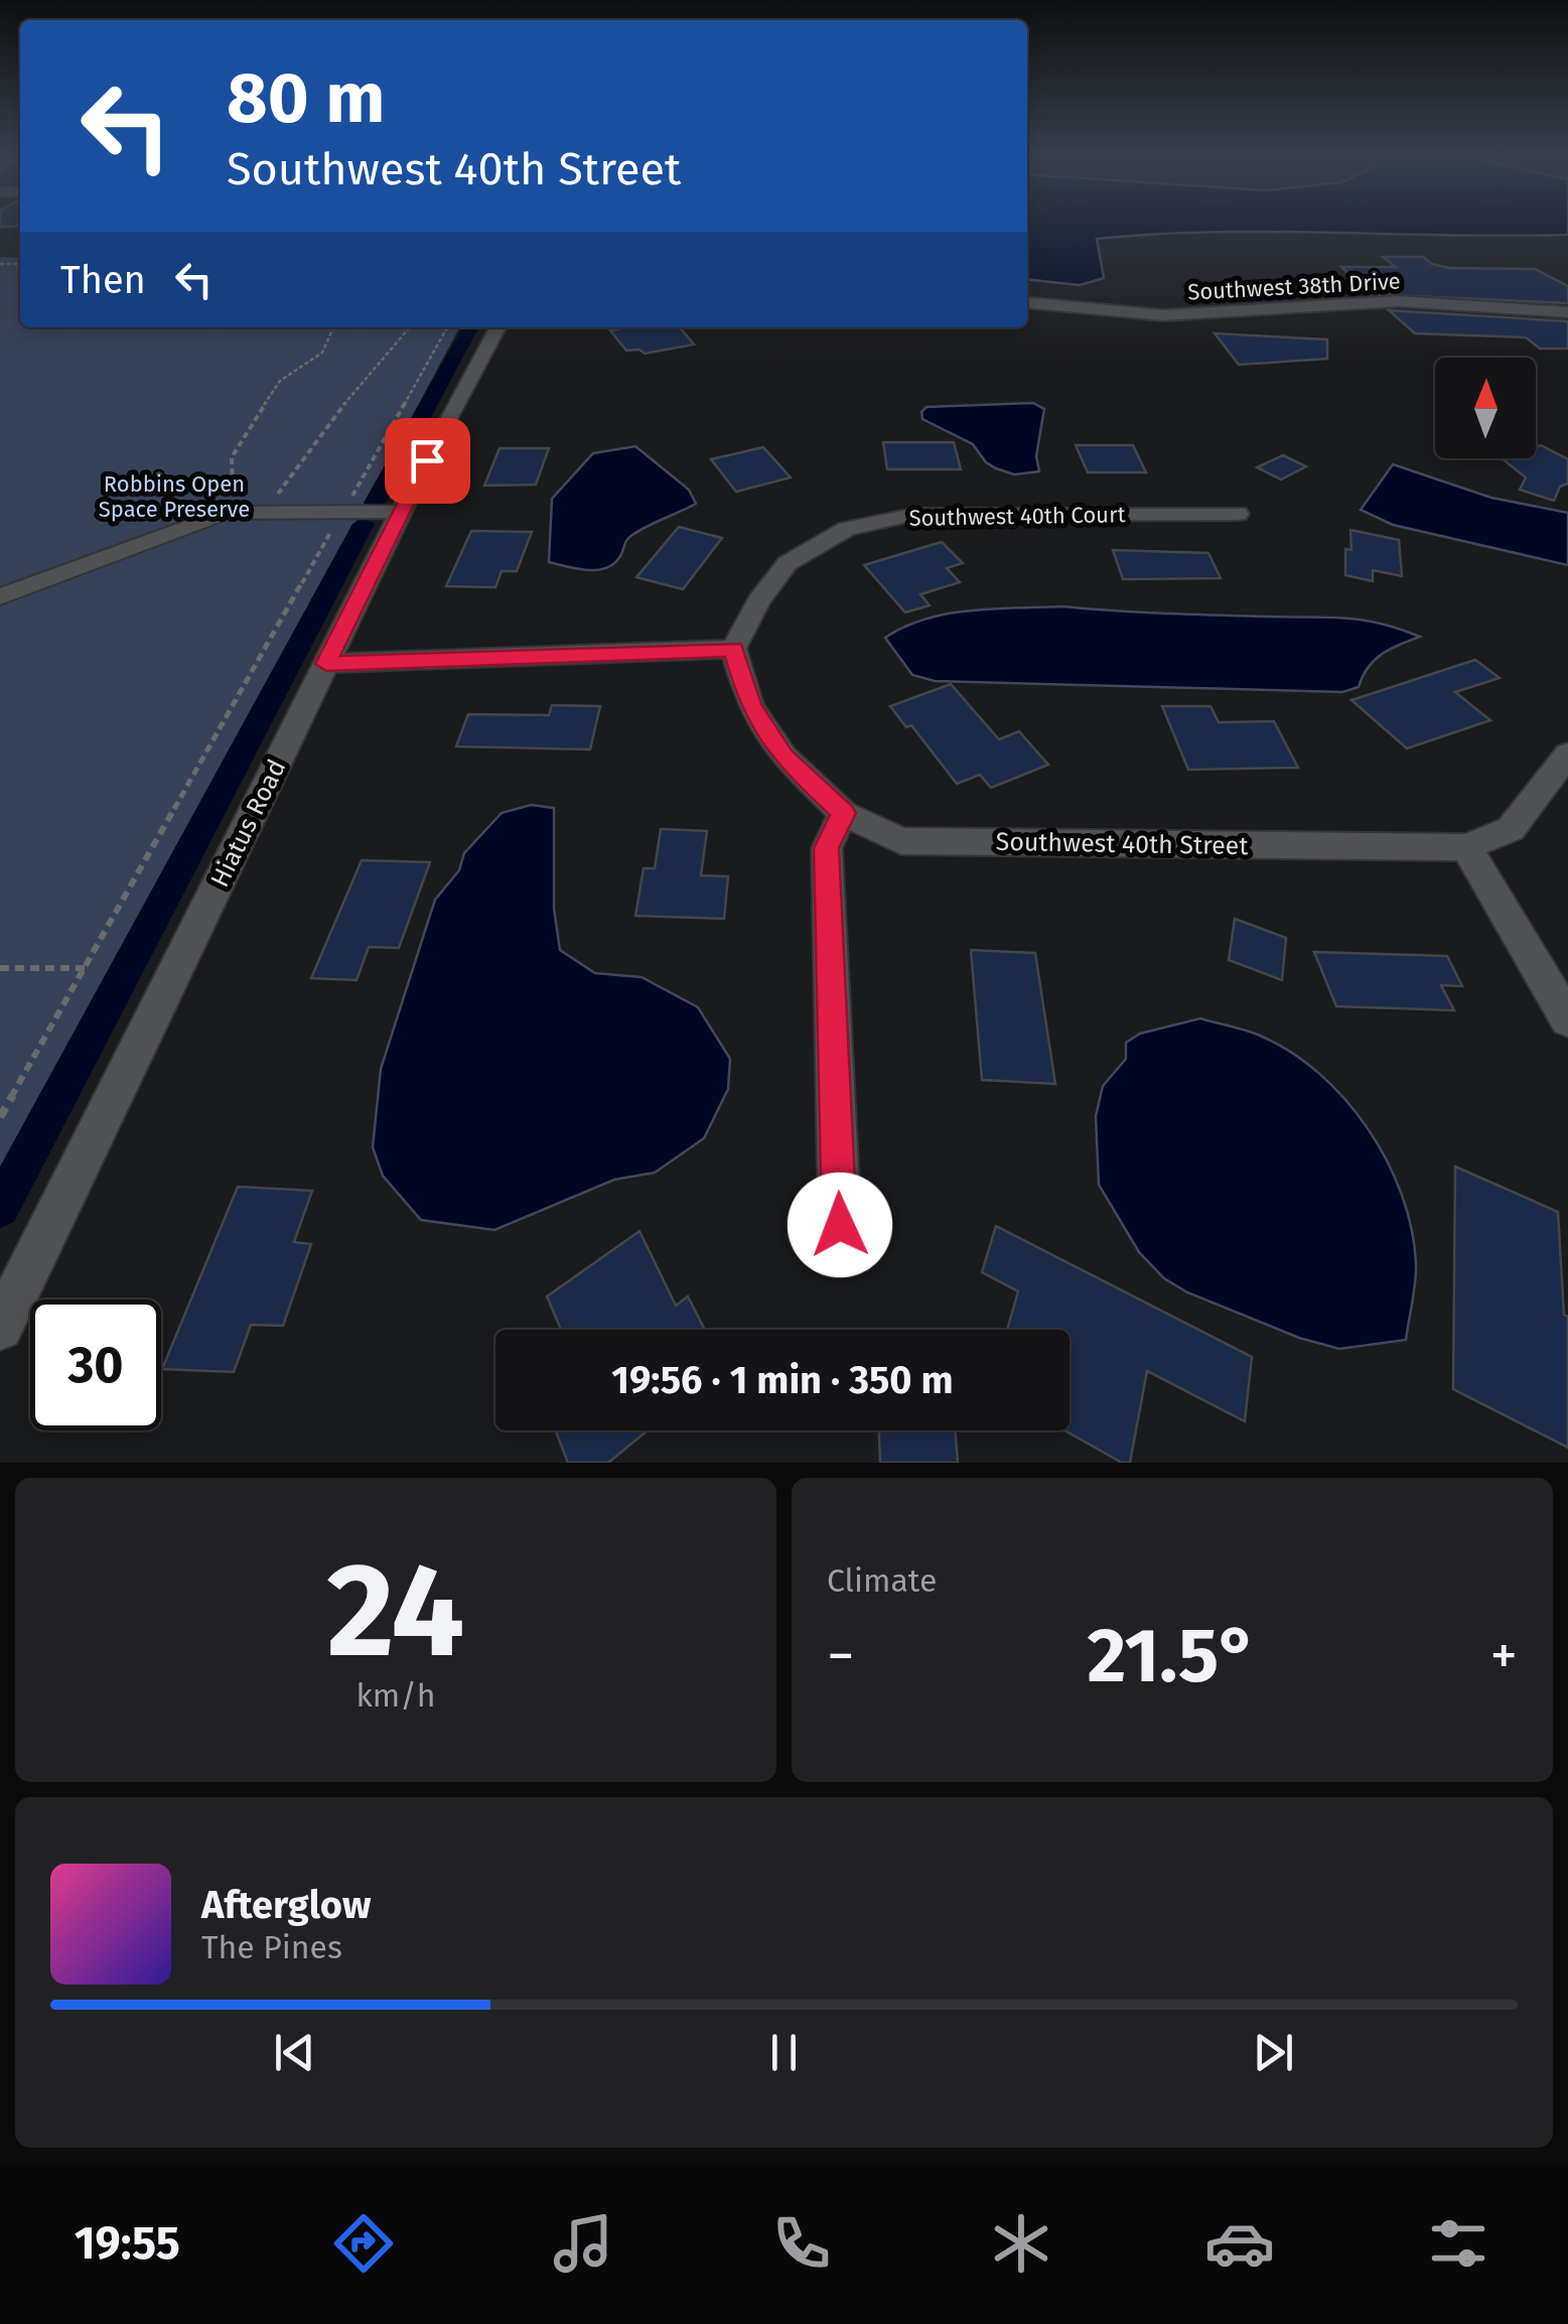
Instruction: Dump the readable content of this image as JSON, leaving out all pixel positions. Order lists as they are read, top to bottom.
{
  "streets": {
    "street": [
      "Southwest 38th Drive",
      "Southwest 40th Court",
      "Hiatus Road",
      "Southwest 40th Street"
    ]
  },
  "crossings": [
    ["Southwest 40th Court", "Southwest 40th Street"]
  ],
  "parks": ["Robbins Open Space Preserve"],
  "north": "top",
  "page": {
    "turn": ["80 m", "Southwest 40th Street"],
    "then": "Then",
    "limit": "30",
    "trip": "19:56 · 1 min · 350 m",
    "tile": [
      ["24", "km/h"],
      "Climate"
    ],
    "heat": ["−", "21.5°", "+"],
    "song": ["Afterglow", "The Pines"],
    "tabs": "19:55"
  }
}
